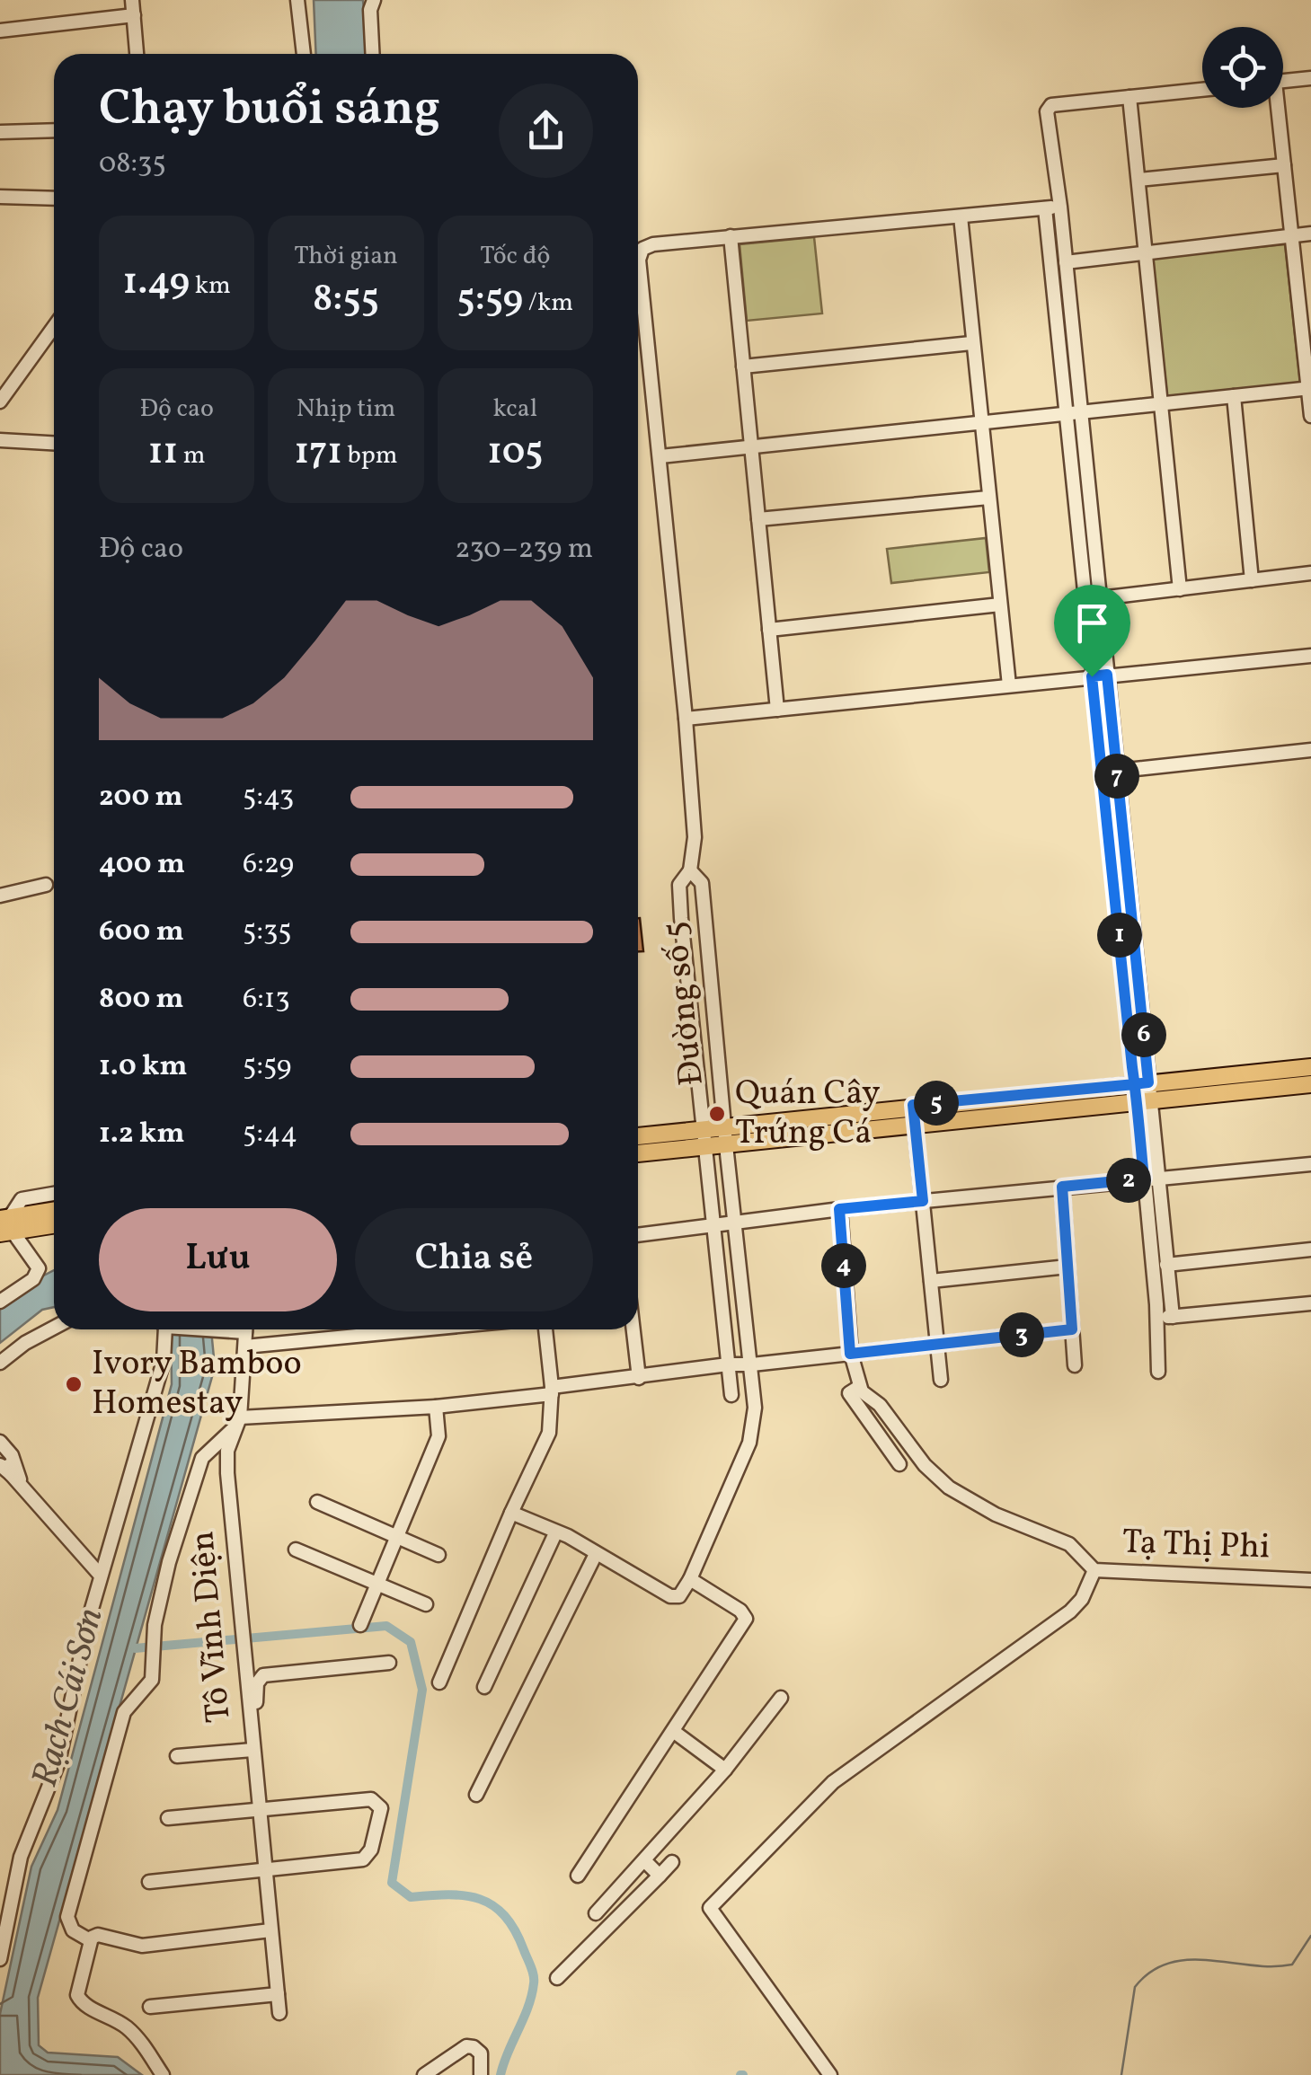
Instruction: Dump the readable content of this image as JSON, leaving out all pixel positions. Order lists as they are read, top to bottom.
{
  "streets": {
    "street": ["Đường số 5", "Tạ Thị Phi", "Tô Vĩnh Diện"]
  },
  "water": ["Rạch Cái Sơn"],
  "places": ["Quán Cây Trứng Cá", "Ivory Bamboo Homestay"],
  "page": {
    "heading": ["Chạy buổi sáng", "08:35"],
    "stats": [
      ["1.49 km"],
      ["Thời gian", "8:55"],
      ["Tốc độ", "5:59 /km"],
      ["Độ cao", "11 m"],
      ["Nhịp tim", "171 bpm"],
      ["kcal", "105"]
    ],
    "chart": ["Độ cao", "230–239 m"],
    "pins": [
      "7",
      "1",
      "6",
      "5",
      "2",
      "4",
      "3"
    ],
    "list": [
      {
        "name": "200 m",
        "note": "5:43"
      },
      {
        "name": "400 m",
        "note": "6:29"
      },
      {
        "name": "600 m",
        "note": "5:35"
      },
      {
        "name": "800 m",
        "note": "6:13"
      },
      {
        "name": "1.0 km",
        "note": "5:59"
      },
      {
        "name": "1.2 km",
        "note": "5:44"
      }
    ],
    "buttons": ["Lưu", "Chia sẻ"]
  }
}
